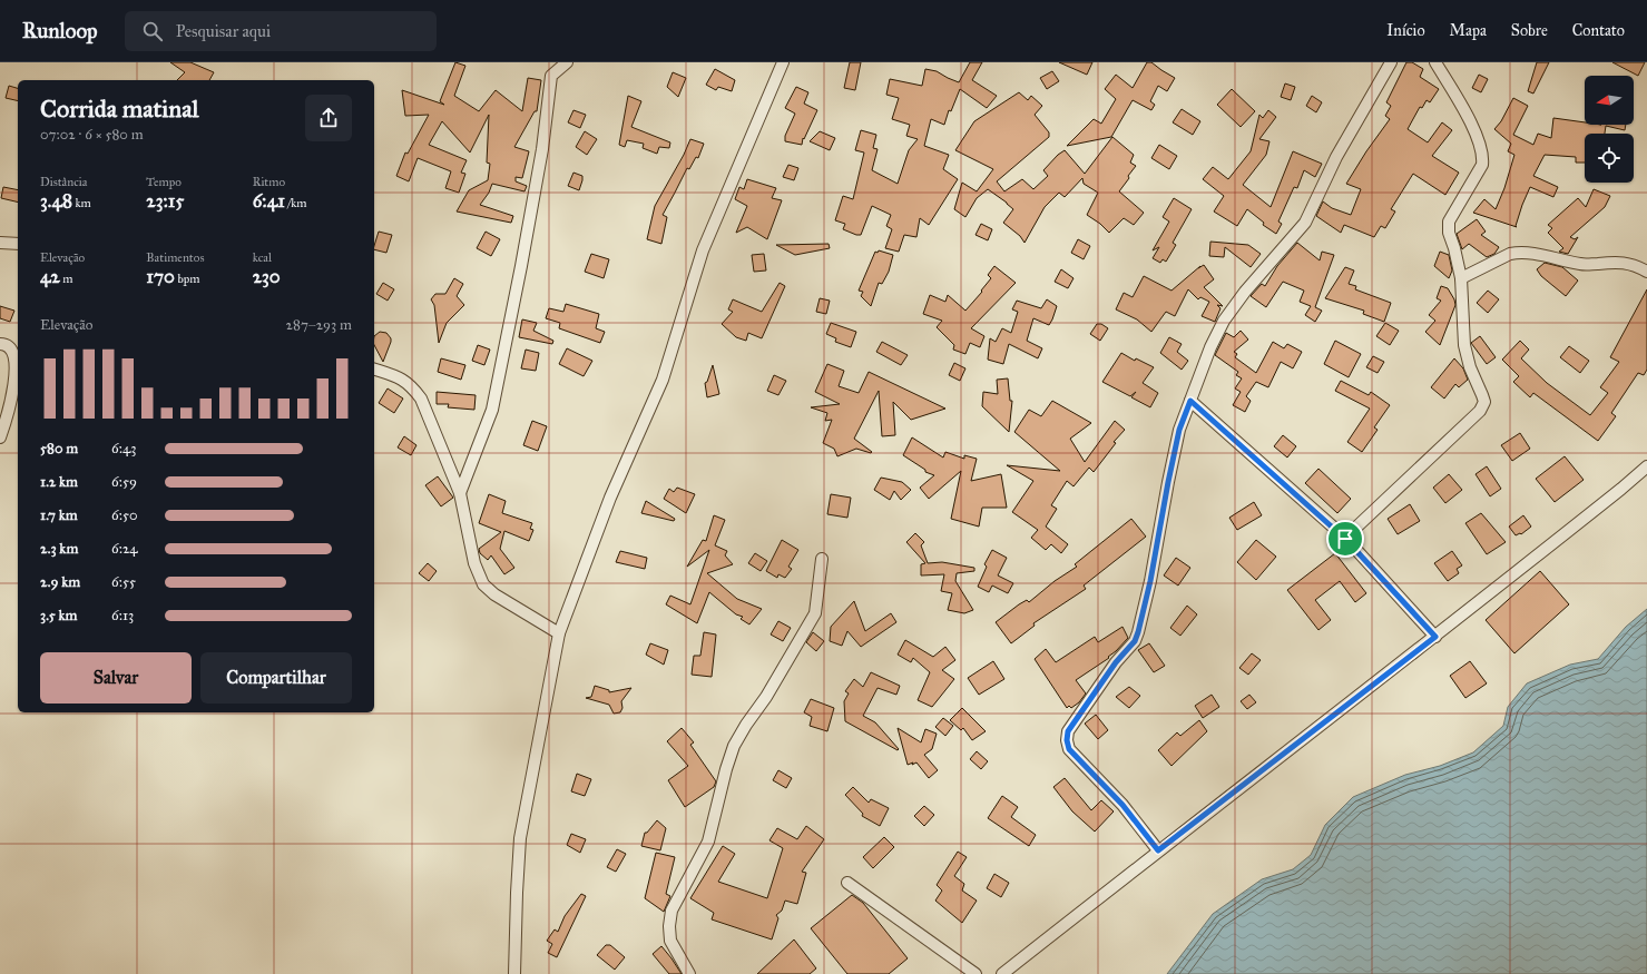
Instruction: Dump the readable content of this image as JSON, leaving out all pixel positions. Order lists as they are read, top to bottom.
{
  "north": "left",
  "page": {
    "header": "Runloop",
    "search": "Pesquisar aqui",
    "nav": [
      "Início",
      "Mapa",
      "Sobre",
      "Contato"
    ],
    "heading": ["Corrida matinal", "07:02 · 6 × 580 m"],
    "stats": [
      ["Distância", "3.48 km"],
      ["Tempo", "23:15"],
      ["Ritmo", "6:41 /km"],
      ["Elevação", "42 m"],
      ["Batimentos", "170 bpm"],
      ["kcal", "230"]
    ],
    "chart": ["Elevação", "287–293 m"],
    "list": [
      {
        "name": "580 m",
        "note": "6:43"
      },
      {
        "name": "1.2 km",
        "note": "6:59"
      },
      {
        "name": "1.7 km",
        "note": "6:50"
      },
      {
        "name": "2.3 km",
        "note": "6:24"
      },
      {
        "name": "2.9 km",
        "note": "6:55"
      },
      {
        "name": "3.5 km",
        "note": "6:13"
      }
    ],
    "buttons": ["Salvar", "Compartilhar"]
  }
}
